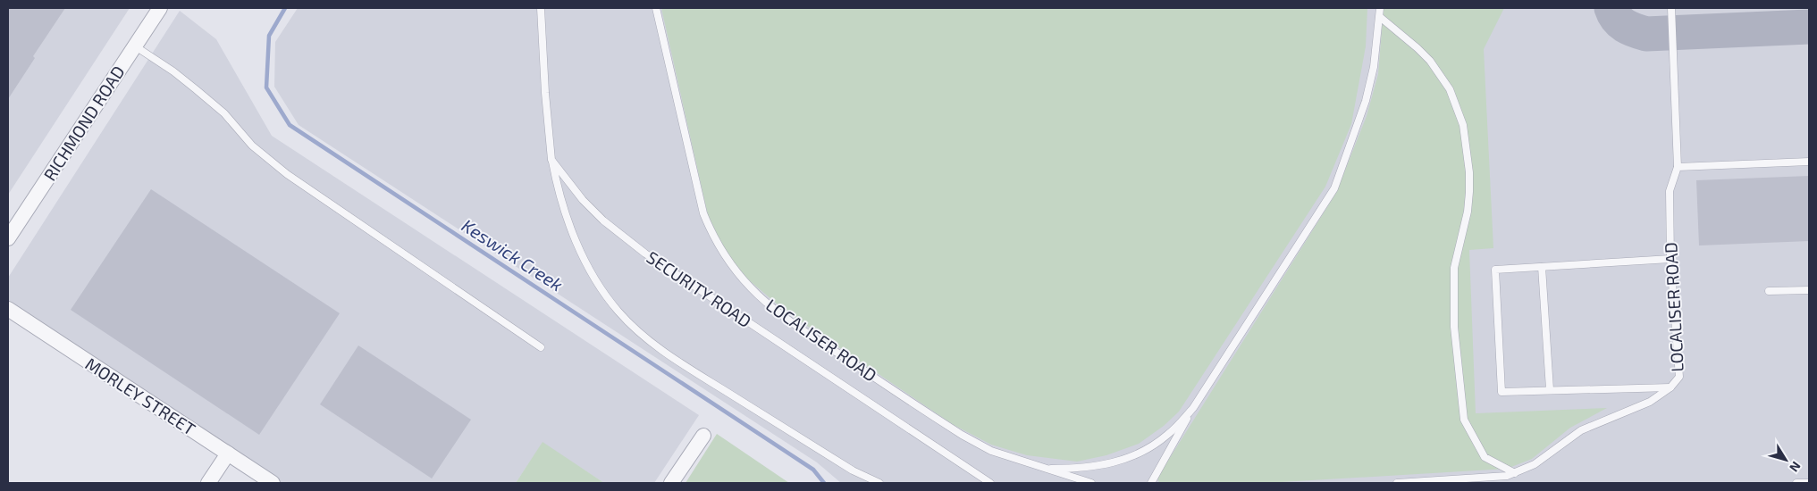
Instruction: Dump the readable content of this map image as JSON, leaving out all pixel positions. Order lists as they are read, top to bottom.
{
  "streets": {
    "street": ["RICHMOND ROAD", "MORLEY STREET"],
    "lane": ["SECURITY ROAD", "LOCALISER ROAD"]
  },
  "water": ["Keswick Creek"],
  "north": "bottom right"
}
